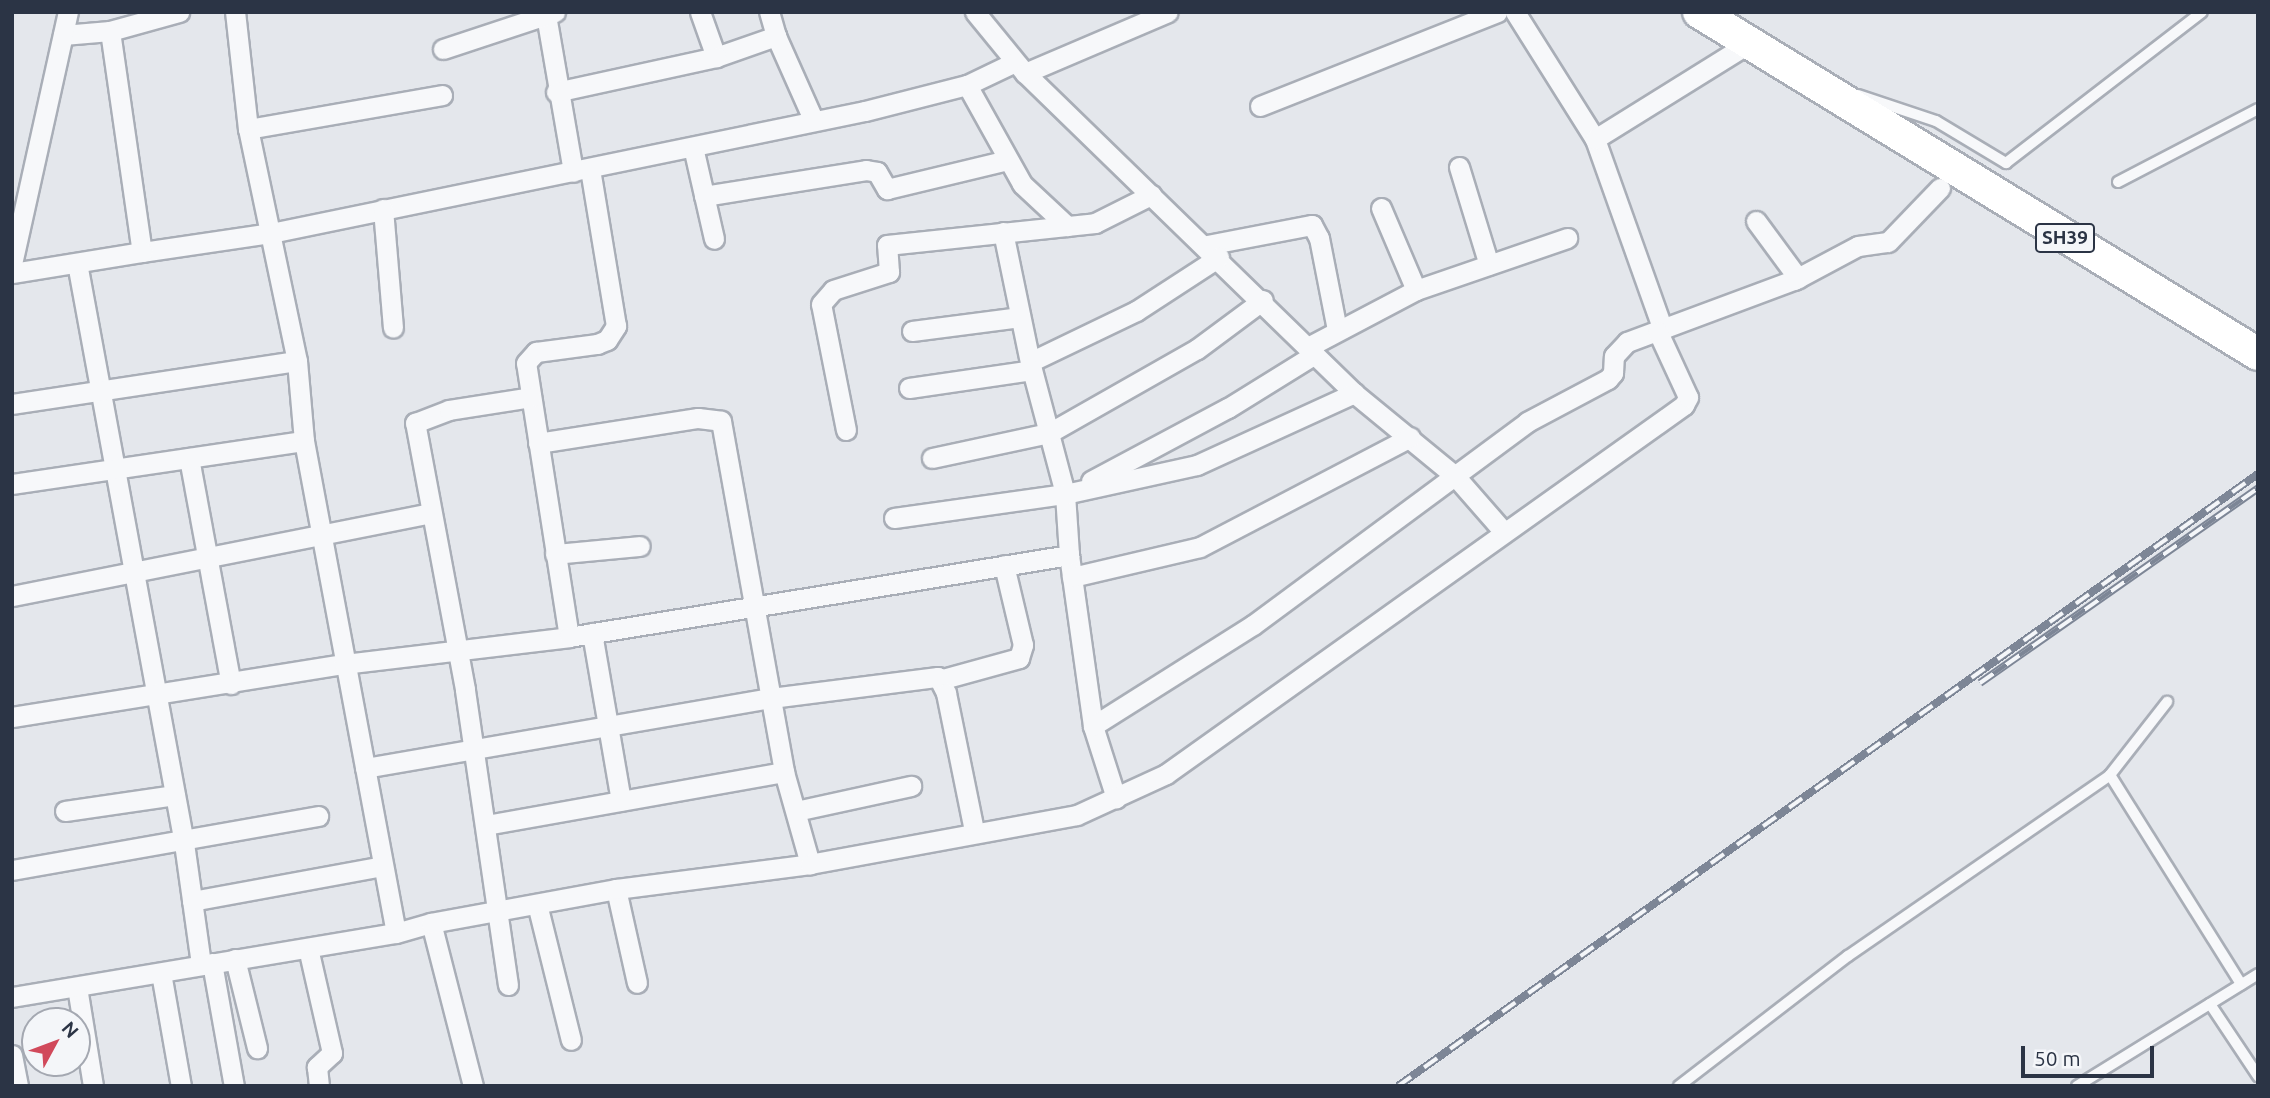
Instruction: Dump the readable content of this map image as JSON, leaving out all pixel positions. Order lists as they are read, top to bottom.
{
  "streets": {
    "main road": ["SH39"]
  },
  "scale_bar": "50 m",
  "north": "top right"
}
